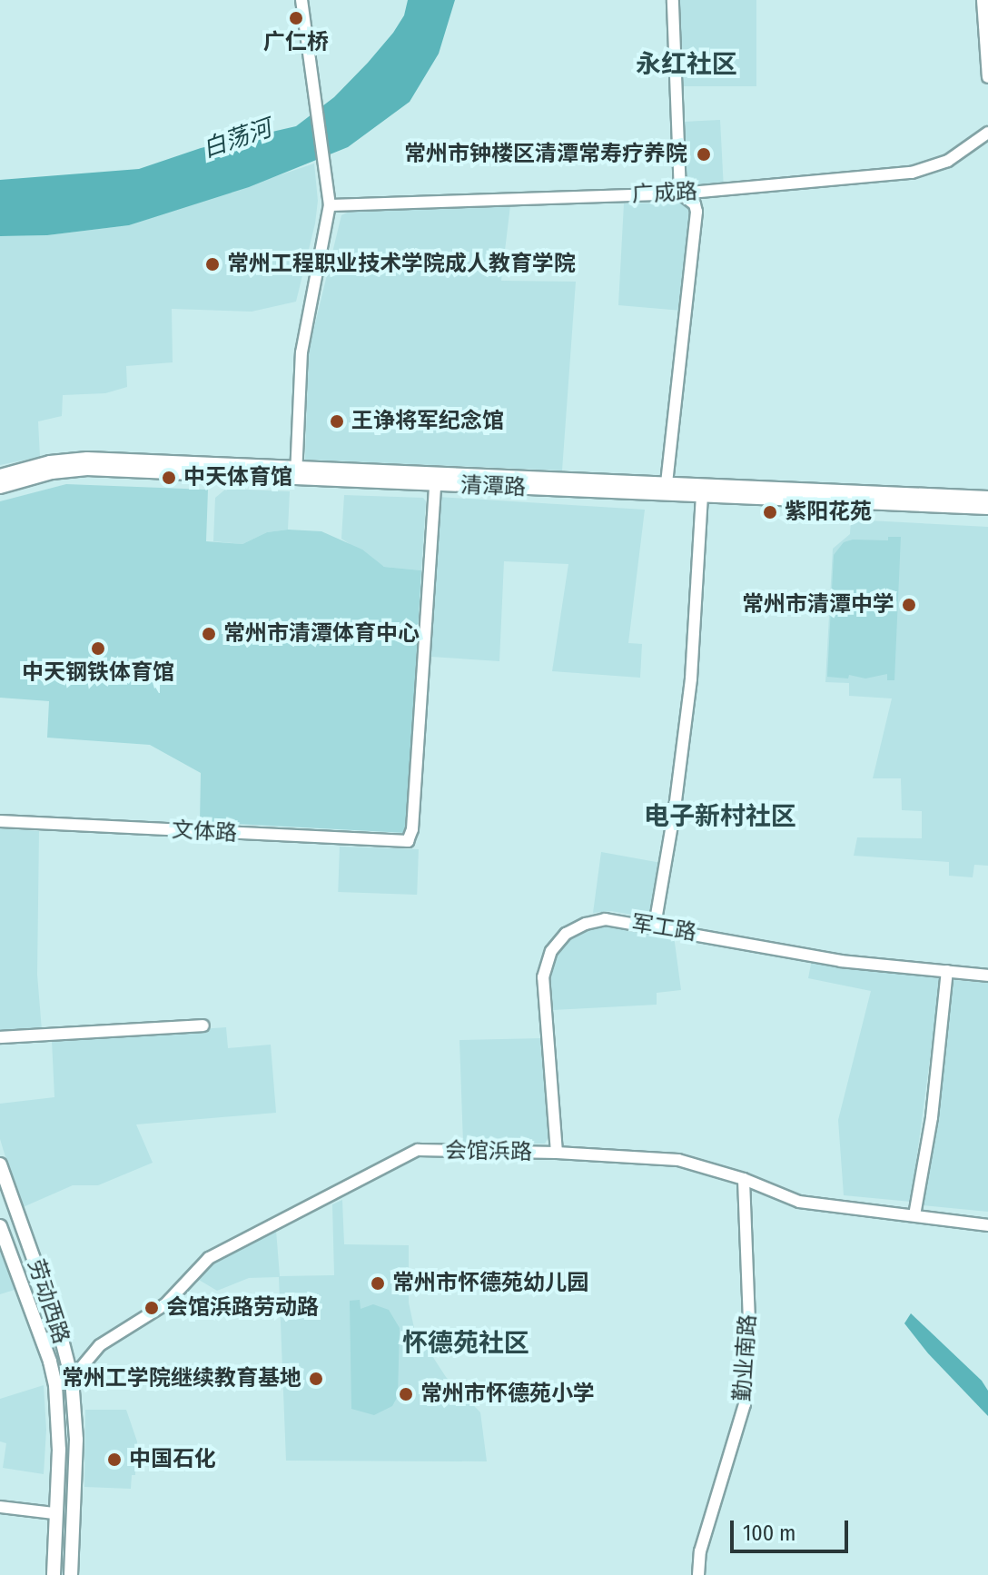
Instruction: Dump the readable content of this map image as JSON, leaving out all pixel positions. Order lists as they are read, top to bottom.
{
  "streets": {
    "main road": ["清潭路", "劳动西路"],
    "street": [
      "广成路",
      "文体路",
      "军工路",
      "会馆浜路",
      "勤业南路"
    ]
  },
  "crossings": [
    ["清潭路", "文体路"],
    ["军工路", "会馆浜路"],
    ["会馆浜路", "劳动西路"],
    ["会馆浜路", "勤业南路"]
  ],
  "districts": ["永红社区", "电子新村社区", "怀德苑社区"],
  "water": ["白荡河"],
  "places": [
    "广仁桥",
    "常州市钟楼区清潭常寿疗养院",
    "常州工程职业技术学院成人教育学院",
    "王诤将军纪念馆",
    "中天体育馆",
    "紫阳花苑",
    "常州市清潭中学",
    "常州市清潭体育中心",
    "中天钢铁体育馆",
    "常州市怀德苑幼儿园",
    "会馆浜路劳动路",
    "常州工学院继续教育基地",
    "常州市怀德苑小学",
    "中国石化"
  ],
  "scale_bar": "100 m"
}
